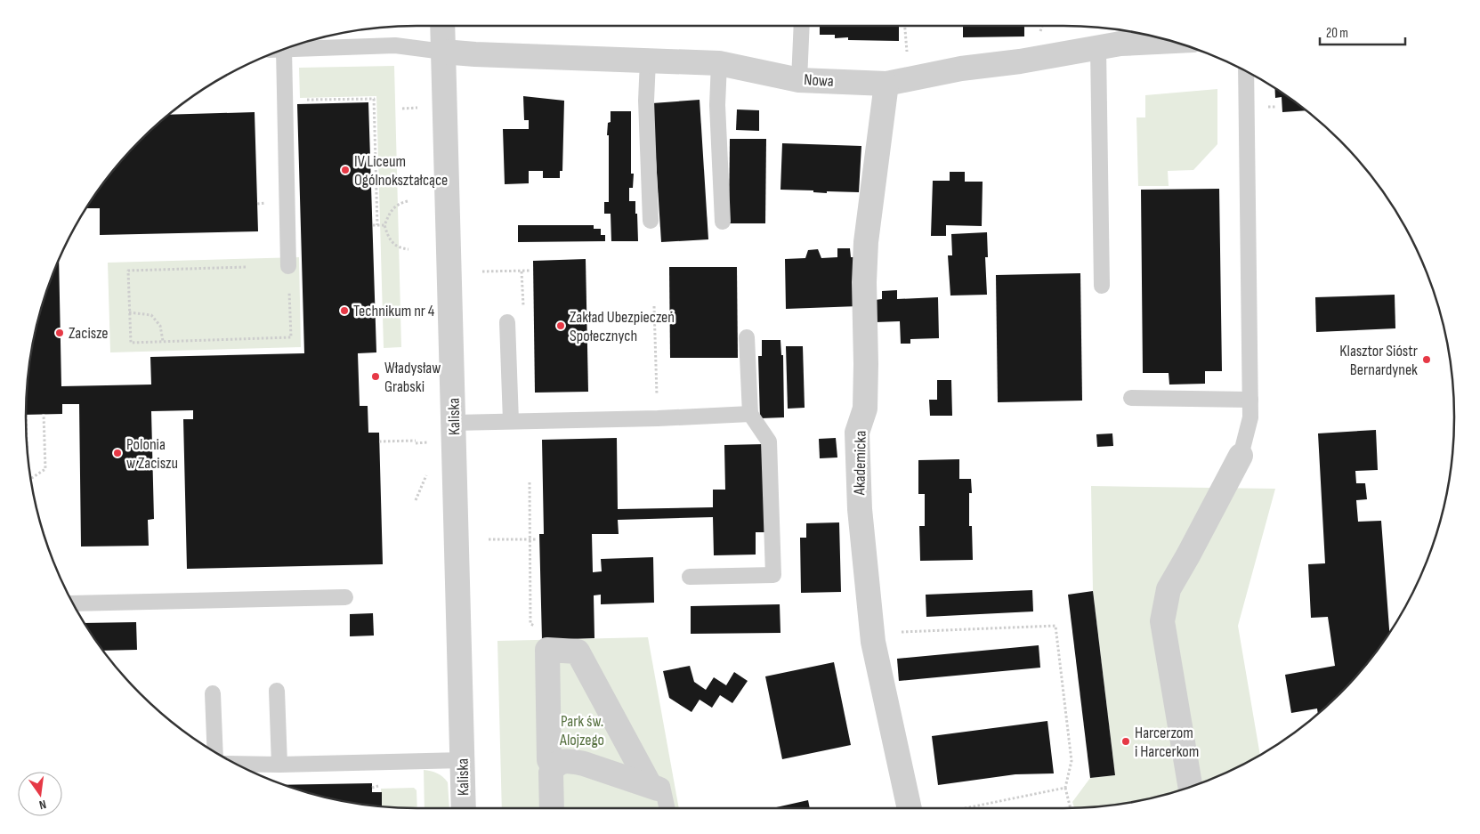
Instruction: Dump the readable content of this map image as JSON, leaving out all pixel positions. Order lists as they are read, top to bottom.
{
  "streets": {
    "street": ["Nowa", "Kaliska", "Akademicka"]
  },
  "crossings": [
    ["Nowa", "Kaliska"],
    ["Nowa", "Akademicka"]
  ],
  "parks": ["Park św. Alojzego"],
  "places": [
    "IV Liceum Ogólnokształcące",
    "Technikum nr 4",
    "Zakład Ubezpieczeń Społecznych",
    "Zacisze",
    "Klasztor Sióstr Bernardynek",
    "Władysław Grabski",
    "Polonia w Zaciszu",
    "Harcerzom i Harcerkom"
  ],
  "scale_bar": "20 m",
  "north": "bottom"
}
